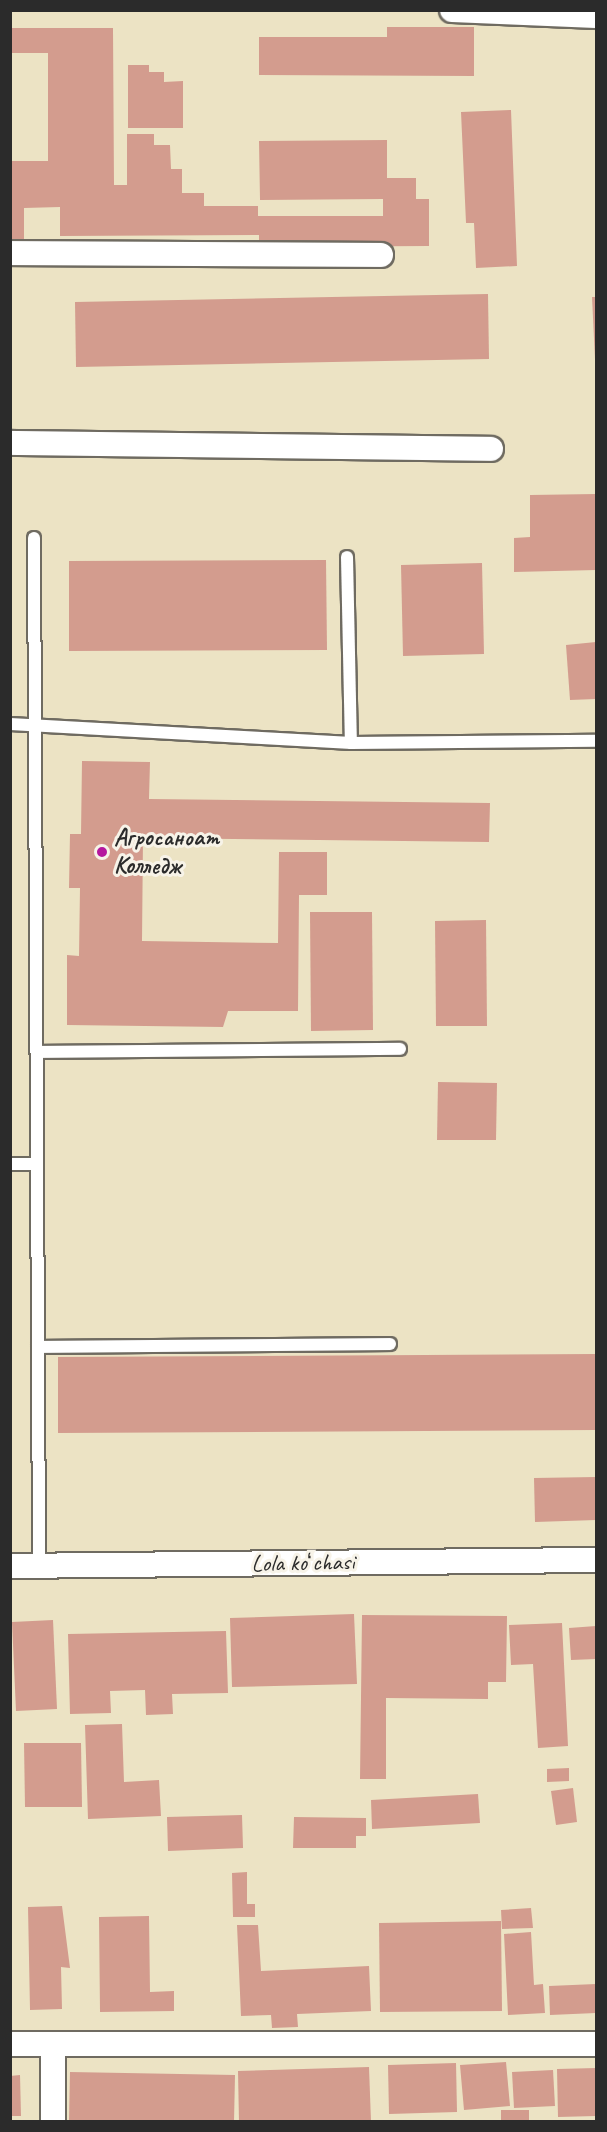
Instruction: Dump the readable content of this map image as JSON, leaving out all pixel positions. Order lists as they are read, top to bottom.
{
  "streets": {
    "street": ["Lola koʻchasi"]
  },
  "places": ["Агросаноат Колледж"]
}
